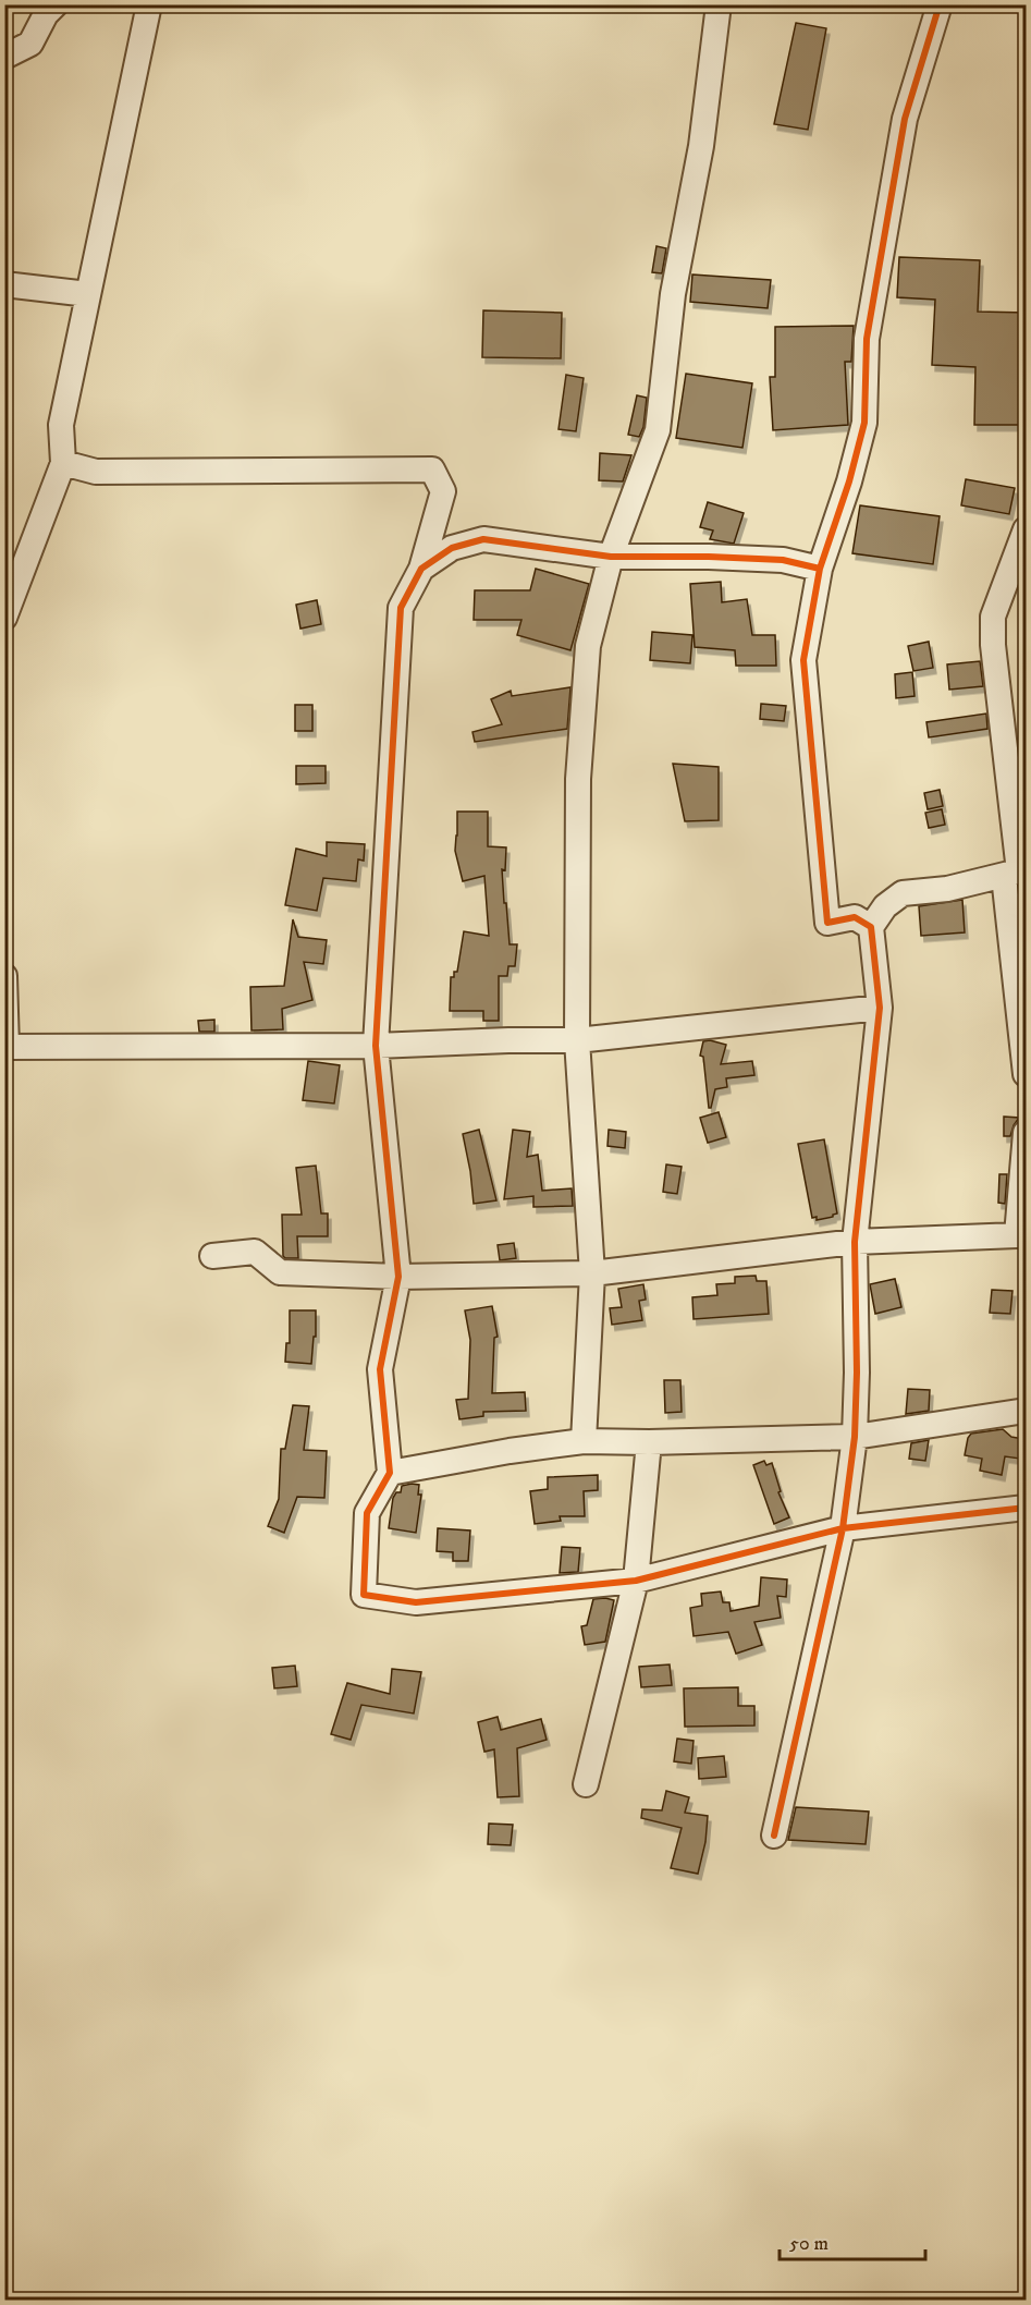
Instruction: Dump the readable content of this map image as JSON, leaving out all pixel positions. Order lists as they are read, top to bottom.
{
  "scale_bar": "50 m"
}
